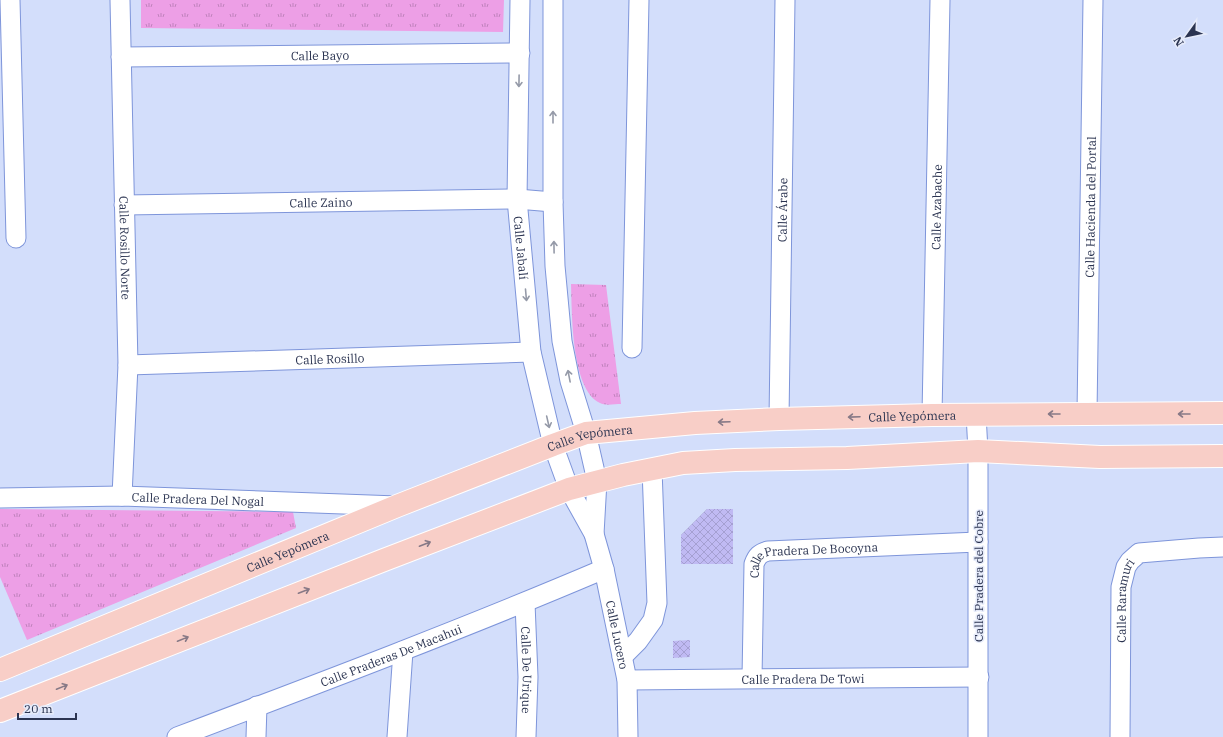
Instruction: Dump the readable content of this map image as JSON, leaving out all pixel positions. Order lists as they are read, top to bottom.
{
  "streets": {
    "main road": ["Calle Yepómera"],
    "street": [
      "Calle Bayo",
      "Calle Zaino",
      "Calle Azabache",
      "Calle Hacienda del Portal",
      "Calle Árabe",
      "Calle Jabalí",
      "Calle Rosillo Norte",
      "Calle Rosillo",
      "Calle Pradera Del Nogal",
      "Calle Pradera De Bocoyna",
      "Calle Pradera del Cobre",
      "Calle Raramuri",
      "Calle Lucero",
      "Calle Praderas De Macahui",
      "Calle De Urique",
      "Calle Pradera De Towi"
    ]
  },
  "crossings": [
    ["Calle Bayo", "Calle Jabalí"],
    ["Calle Bayo", "Calle Rosillo Norte"],
    ["Calle Zaino", "Calle Jabalí"],
    ["Calle Zaino", "Calle Rosillo Norte"],
    ["Calle Azabache", "Calle Yepómera"],
    ["Calle Hacienda del Portal", "Calle Yepómera"],
    ["Calle Árabe", "Calle Yepómera"],
    ["Calle Jabalí", "Calle Rosillo"],
    ["Calle Jabalí", "Calle Yepómera"],
    ["Calle Jabalí", "Calle Lucero"],
    ["Calle Rosillo Norte", "Calle Rosillo"],
    ["Calle Rosillo Norte", "Calle Pradera Del Nogal"],
    ["Calle Yepómera", "Calle Pradera Del Nogal"],
    ["Calle Yepómera", "Calle Pradera del Cobre"],
    ["Calle Pradera De Bocoyna", "Calle Pradera del Cobre"],
    ["Calle Pradera De Bocoyna", "Calle Pradera De Towi"],
    ["Calle Pradera del Cobre", "Calle Pradera De Towi"],
    ["Calle Lucero", "Calle Praderas De Macahui"],
    ["Calle Lucero", "Calle Pradera De Towi"],
    ["Calle Praderas De Macahui", "Calle De Urique"]
  ],
  "scale_bar": "20 m",
  "north": "bottom left"
}
